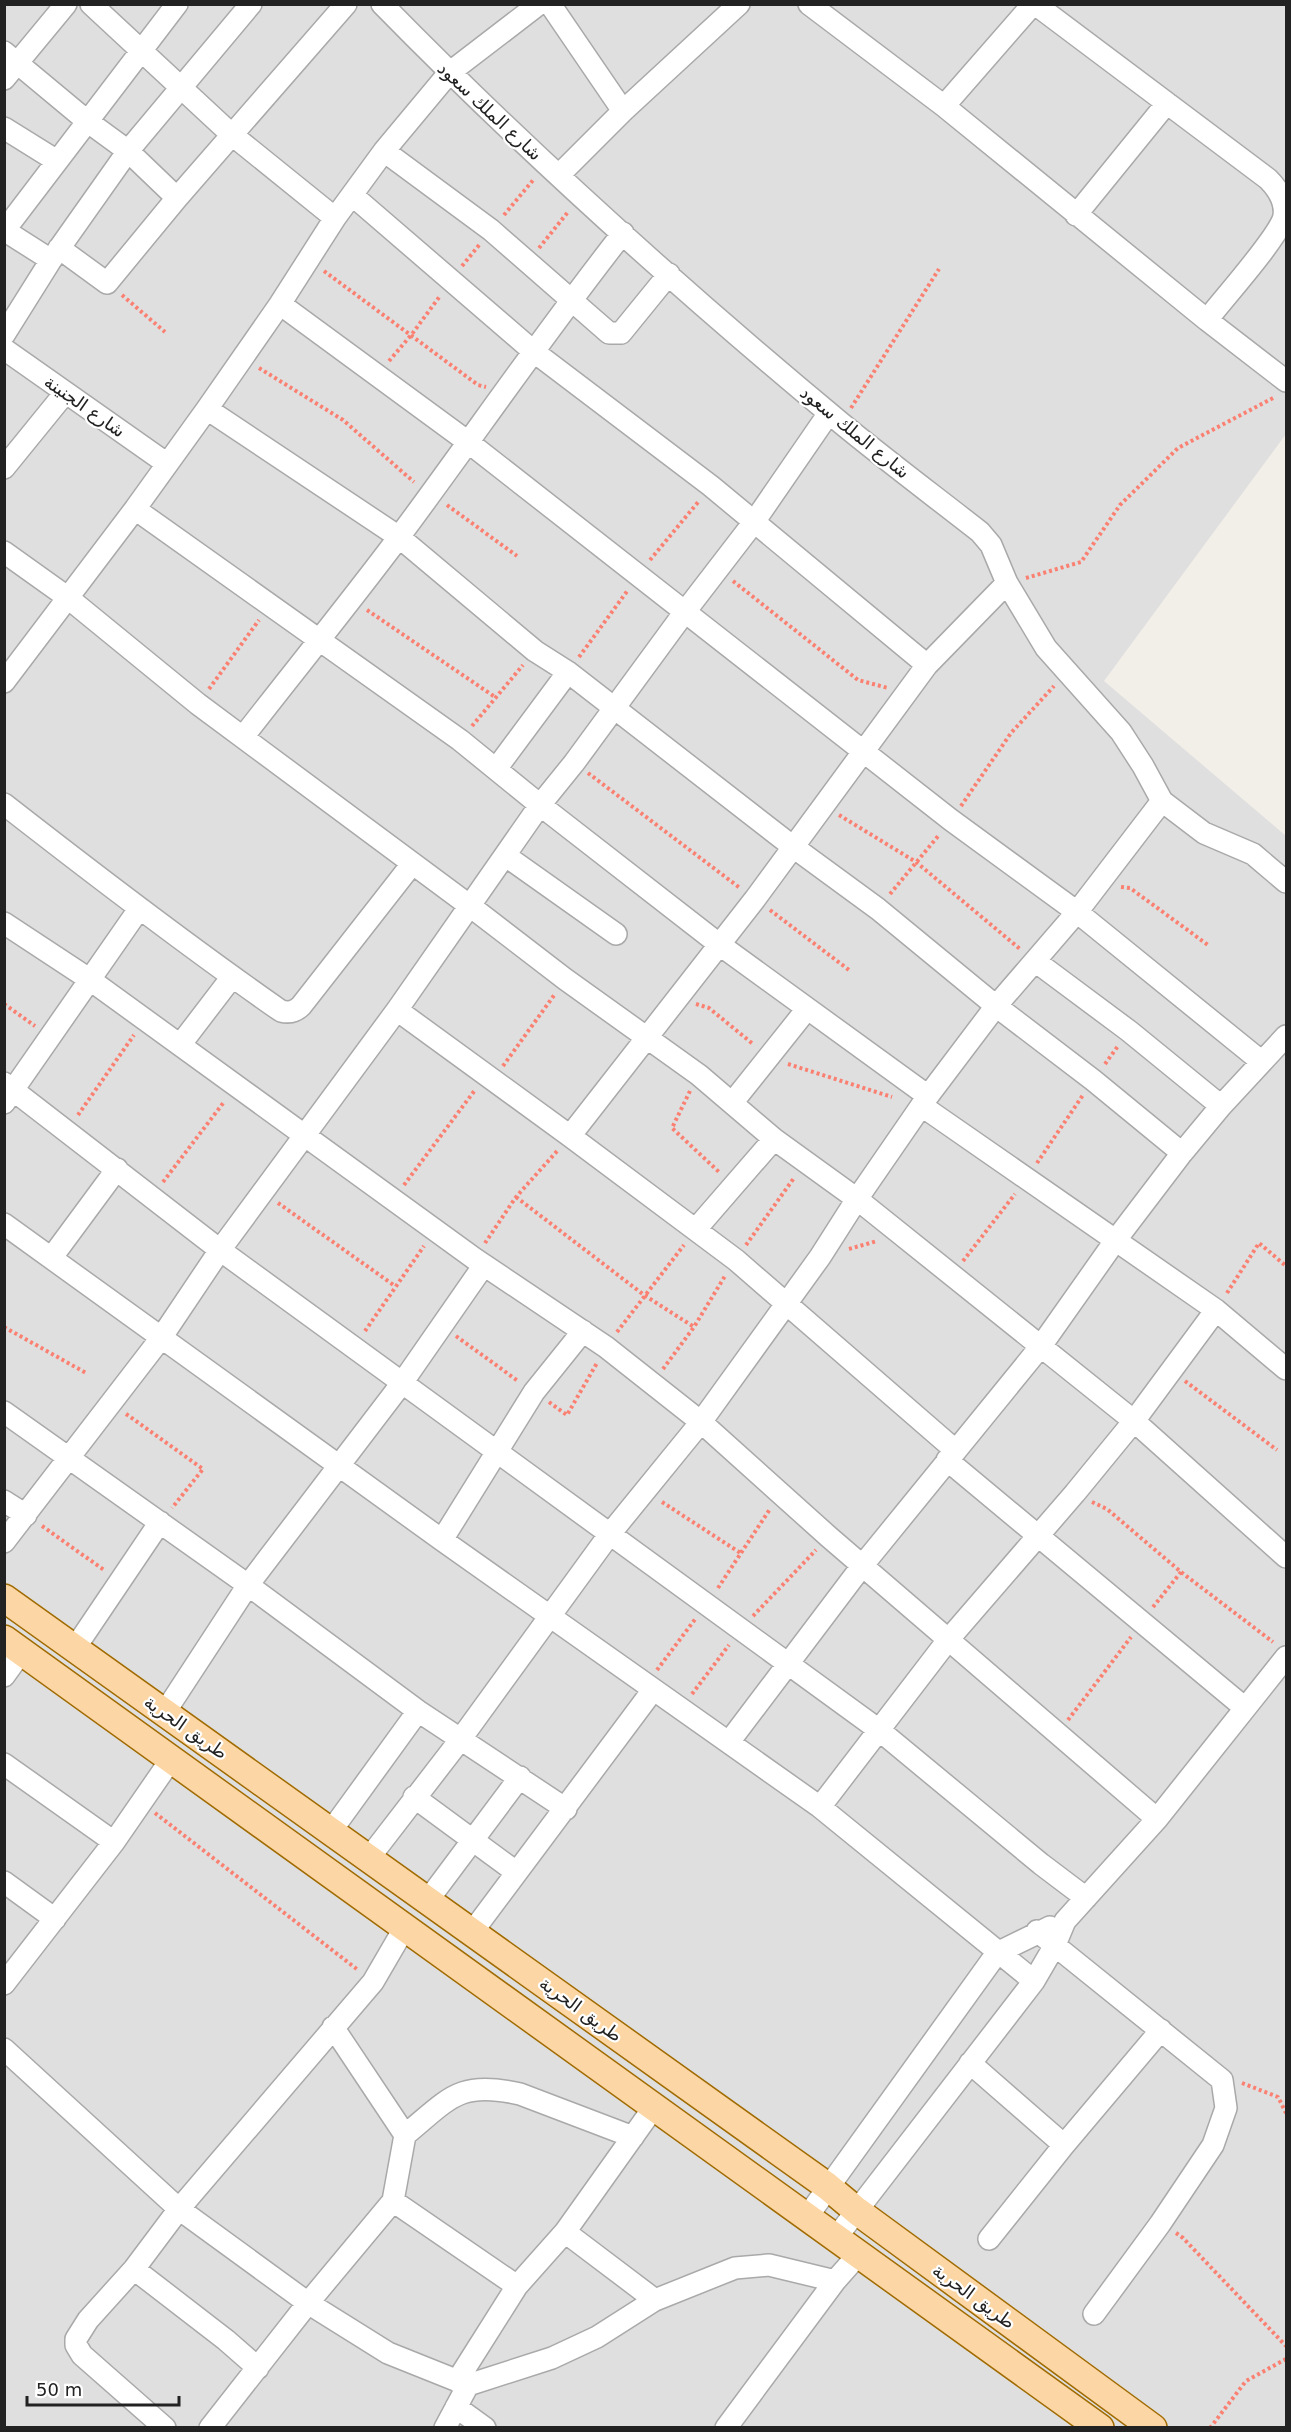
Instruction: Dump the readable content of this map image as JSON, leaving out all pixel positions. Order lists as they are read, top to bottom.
{
  "streets": {
    "main road": ["طريق الحرية"],
    "street": ["شارع الملك سعود", "شارع الجنينة"]
  },
  "scale_bar": "50 m"
}
